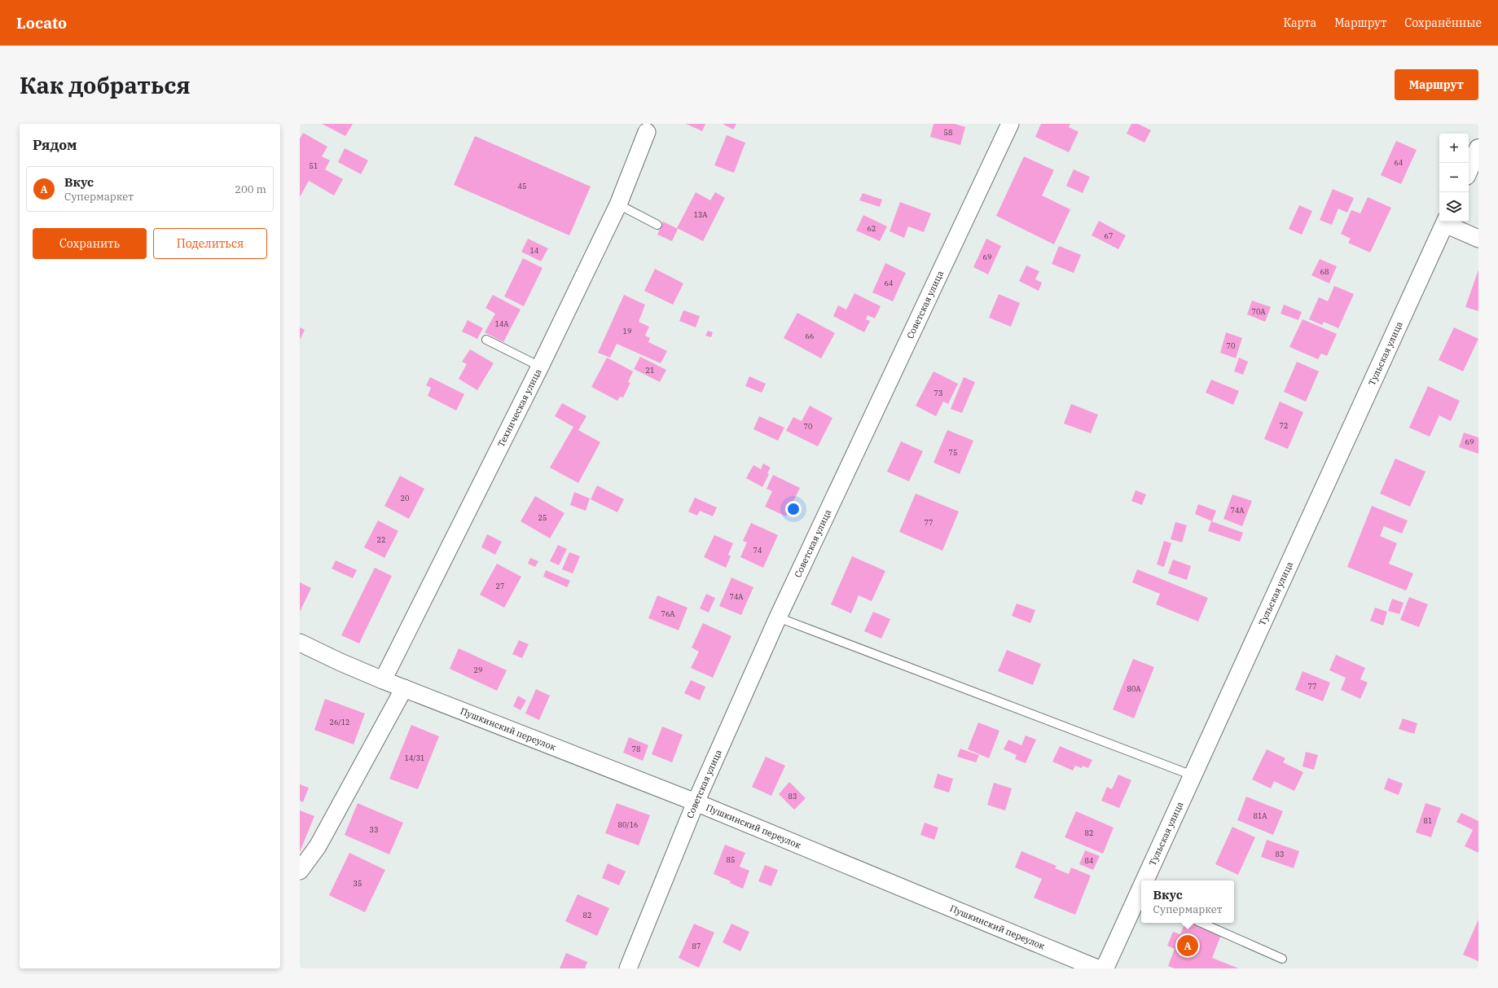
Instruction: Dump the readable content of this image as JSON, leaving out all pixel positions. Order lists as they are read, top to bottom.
{
  "streets": {
    "main road": ["Тульская улица"],
    "street": ["Советская улица", "Техническая улица", "Пушкинский переулок"]
  },
  "crossings": [
    ["Советская улица", "Пушкинский переулок"],
    ["Техническая улица", "Пушкинский переулок"]
  ],
  "house_numbers": [
    "58",
    "64",
    "51",
    "45",
    "13А",
    "62",
    "67",
    "14",
    "69",
    "68",
    "64",
    "70А",
    "14А",
    "19",
    "66",
    "70",
    "21",
    "73",
    "72",
    "70",
    "69",
    "75",
    "20",
    "74А",
    "25",
    "77",
    "22",
    "74",
    "27",
    "74А",
    "76А",
    "29",
    "77",
    "80А",
    "26/12",
    "78",
    "14/31",
    "83",
    "81А",
    "81",
    "80/16",
    "33",
    "82",
    "83",
    "85",
    "84",
    "35",
    "82",
    "87"
  ],
  "page": {
    "header": "Locato",
    "nav": ["Карта", "Маршрут", "Сохранённые"],
    "buttons": [
      "Маршрут",
      ["Сохранить", "Поделиться"]
    ],
    "title": "Как добраться",
    "heading": "Рядом",
    "map_buttons": ["+", "−"],
    "list": [
      {
        "mark": "A",
        "name": "Вкус",
        "note": "Супермаркет",
        "value": "200 m"
      }
    ],
    "popup": ["Вкус", "Супермаркет"],
    "pins": "A"
  }
}
